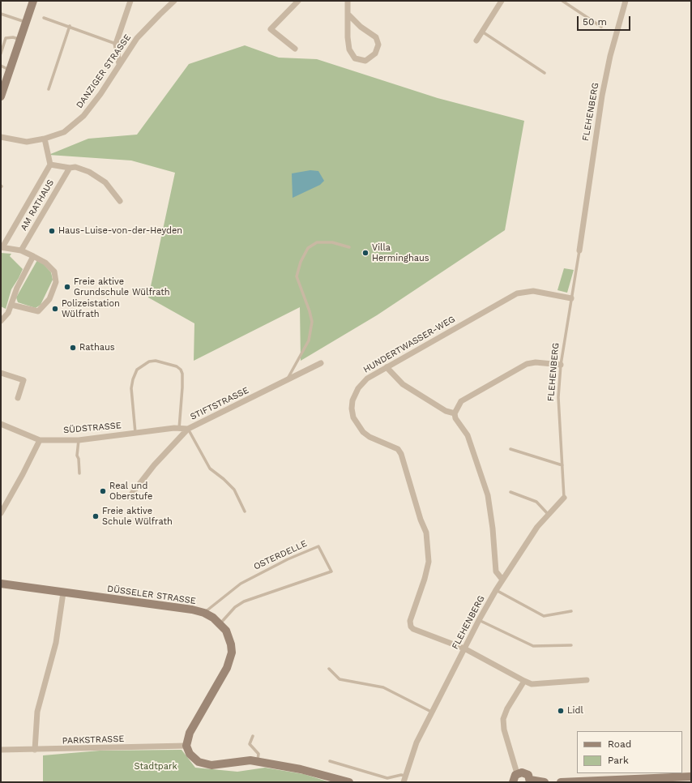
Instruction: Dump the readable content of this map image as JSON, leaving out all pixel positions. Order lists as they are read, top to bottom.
{
  "streets": {
    "main road": ["DÜSSELER STRASSE"],
    "street": [
      "DANZIGER STRASSE",
      "FLEHENBERG",
      "AM RATHAUS",
      "HUNDERTWASSER-WEG",
      "STIFTSTRASSE",
      "SÜDSTRASSE",
      "PARKSTRASSE"
    ],
    "lane": ["OSTERDELLE"]
  },
  "crossings": [
    ["FLEHENBERG", "HUNDERTWASSER-WEG"],
    ["STIFTSTRASSE", "SÜDSTRASSE"],
    ["OSTERDELLE", "DÜSSELER STRASSE"],
    ["DÜSSELER STRASSE", "PARKSTRASSE"]
  ],
  "parks": ["Stadtpark"],
  "places": [
    "Haus-Luise-von-der-Heyden",
    "Villa Herminghaus",
    "Freie aktive Grundschule Wülfrath",
    "Polizeistation Wülfrath",
    "Rathaus",
    "Real und Oberstufe",
    "Freie aktive Schule Wülfrath",
    "Lidl"
  ],
  "legend": ["Road", "Park"],
  "scale_bar": "50 m"
}
